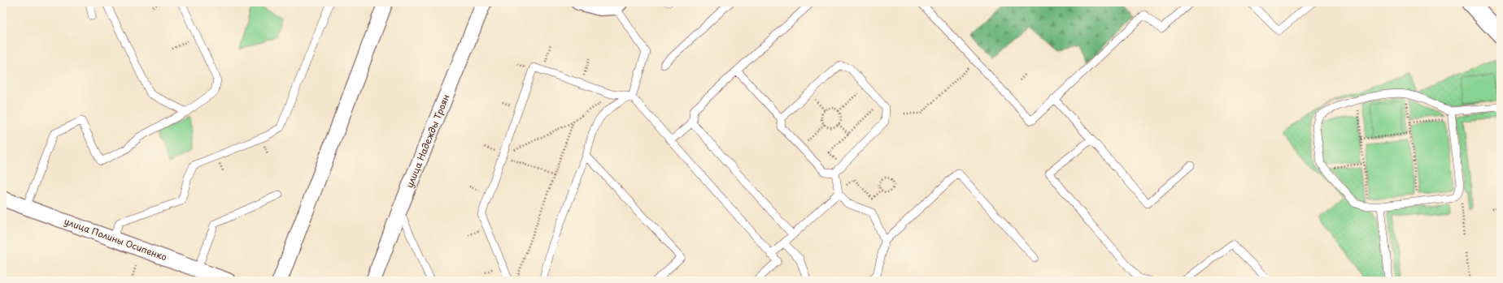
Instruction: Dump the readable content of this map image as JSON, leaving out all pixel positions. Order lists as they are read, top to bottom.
{
  "streets": {
    "street": ["улица Надежды Троян", "улица Полины Осипенко"]
  }
}
